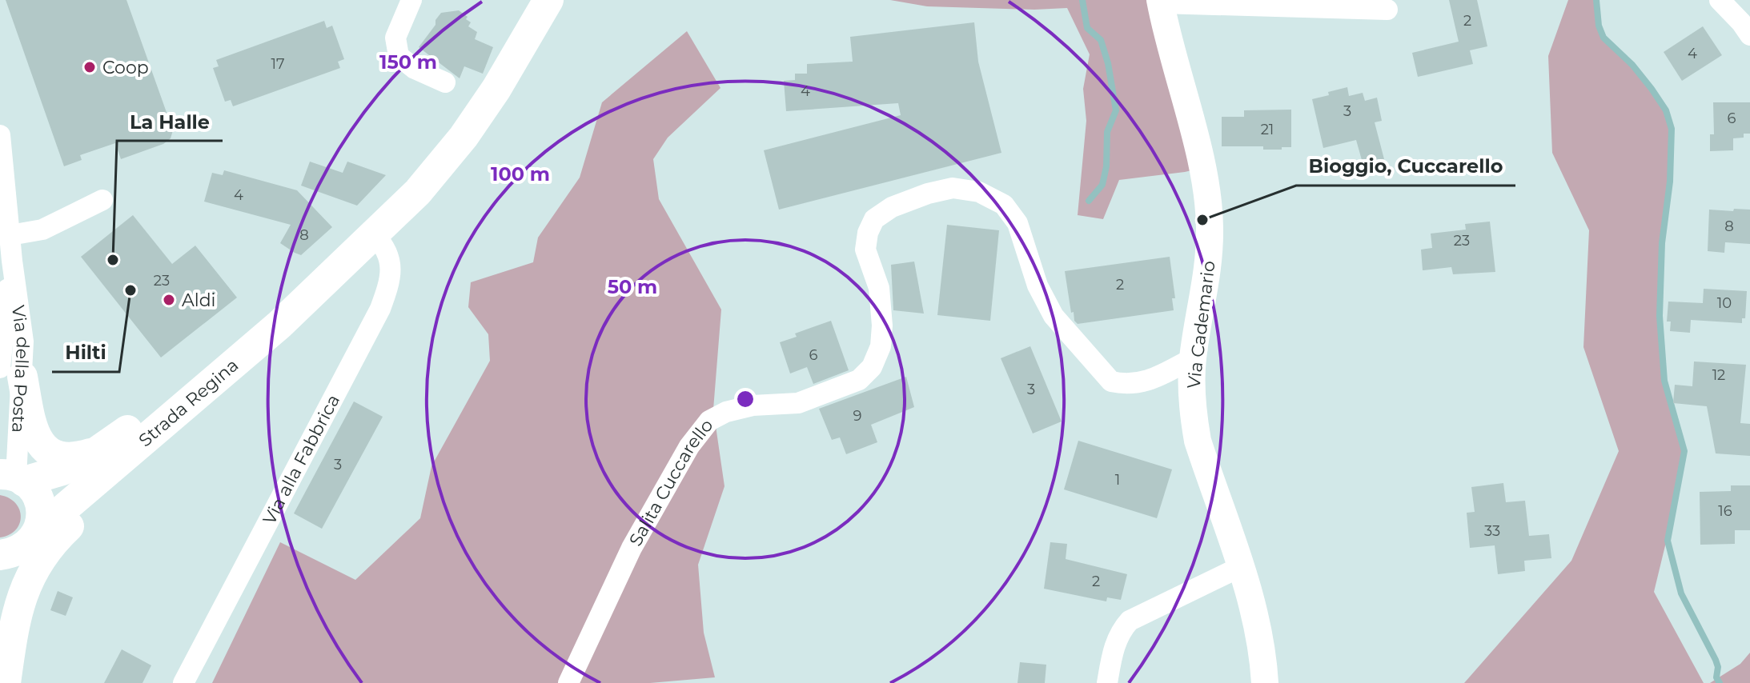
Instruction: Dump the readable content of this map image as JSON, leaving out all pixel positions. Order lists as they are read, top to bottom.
{
  "streets": {
    "main road": ["Strada Regina"],
    "street": [
      "Via Cademario",
      "Via della Posta",
      "Via alla Fabbrica",
      "Salita Cuccarello"
    ]
  },
  "crossings": [
    ["Via Cademario", "Salita Cuccarello"],
    ["Via della Posta", "Strada Regina"],
    ["Strada Regina", "Via alla Fabbrica"]
  ],
  "places": [
    "Coop",
    "Bioggio, Cuccarello",
    "La Halle",
    "Hilti",
    "Aldi"
  ],
  "house_numbers": [
    "2",
    "4",
    "17",
    "4",
    "3",
    "6",
    "21",
    "4",
    "8",
    "8",
    "23",
    "23",
    "2",
    "10",
    "6",
    "12",
    "3",
    "9",
    "3",
    "1",
    "16",
    "33",
    "2"
  ],
  "rings": ["150 m", "100 m", "50 m"]
}
